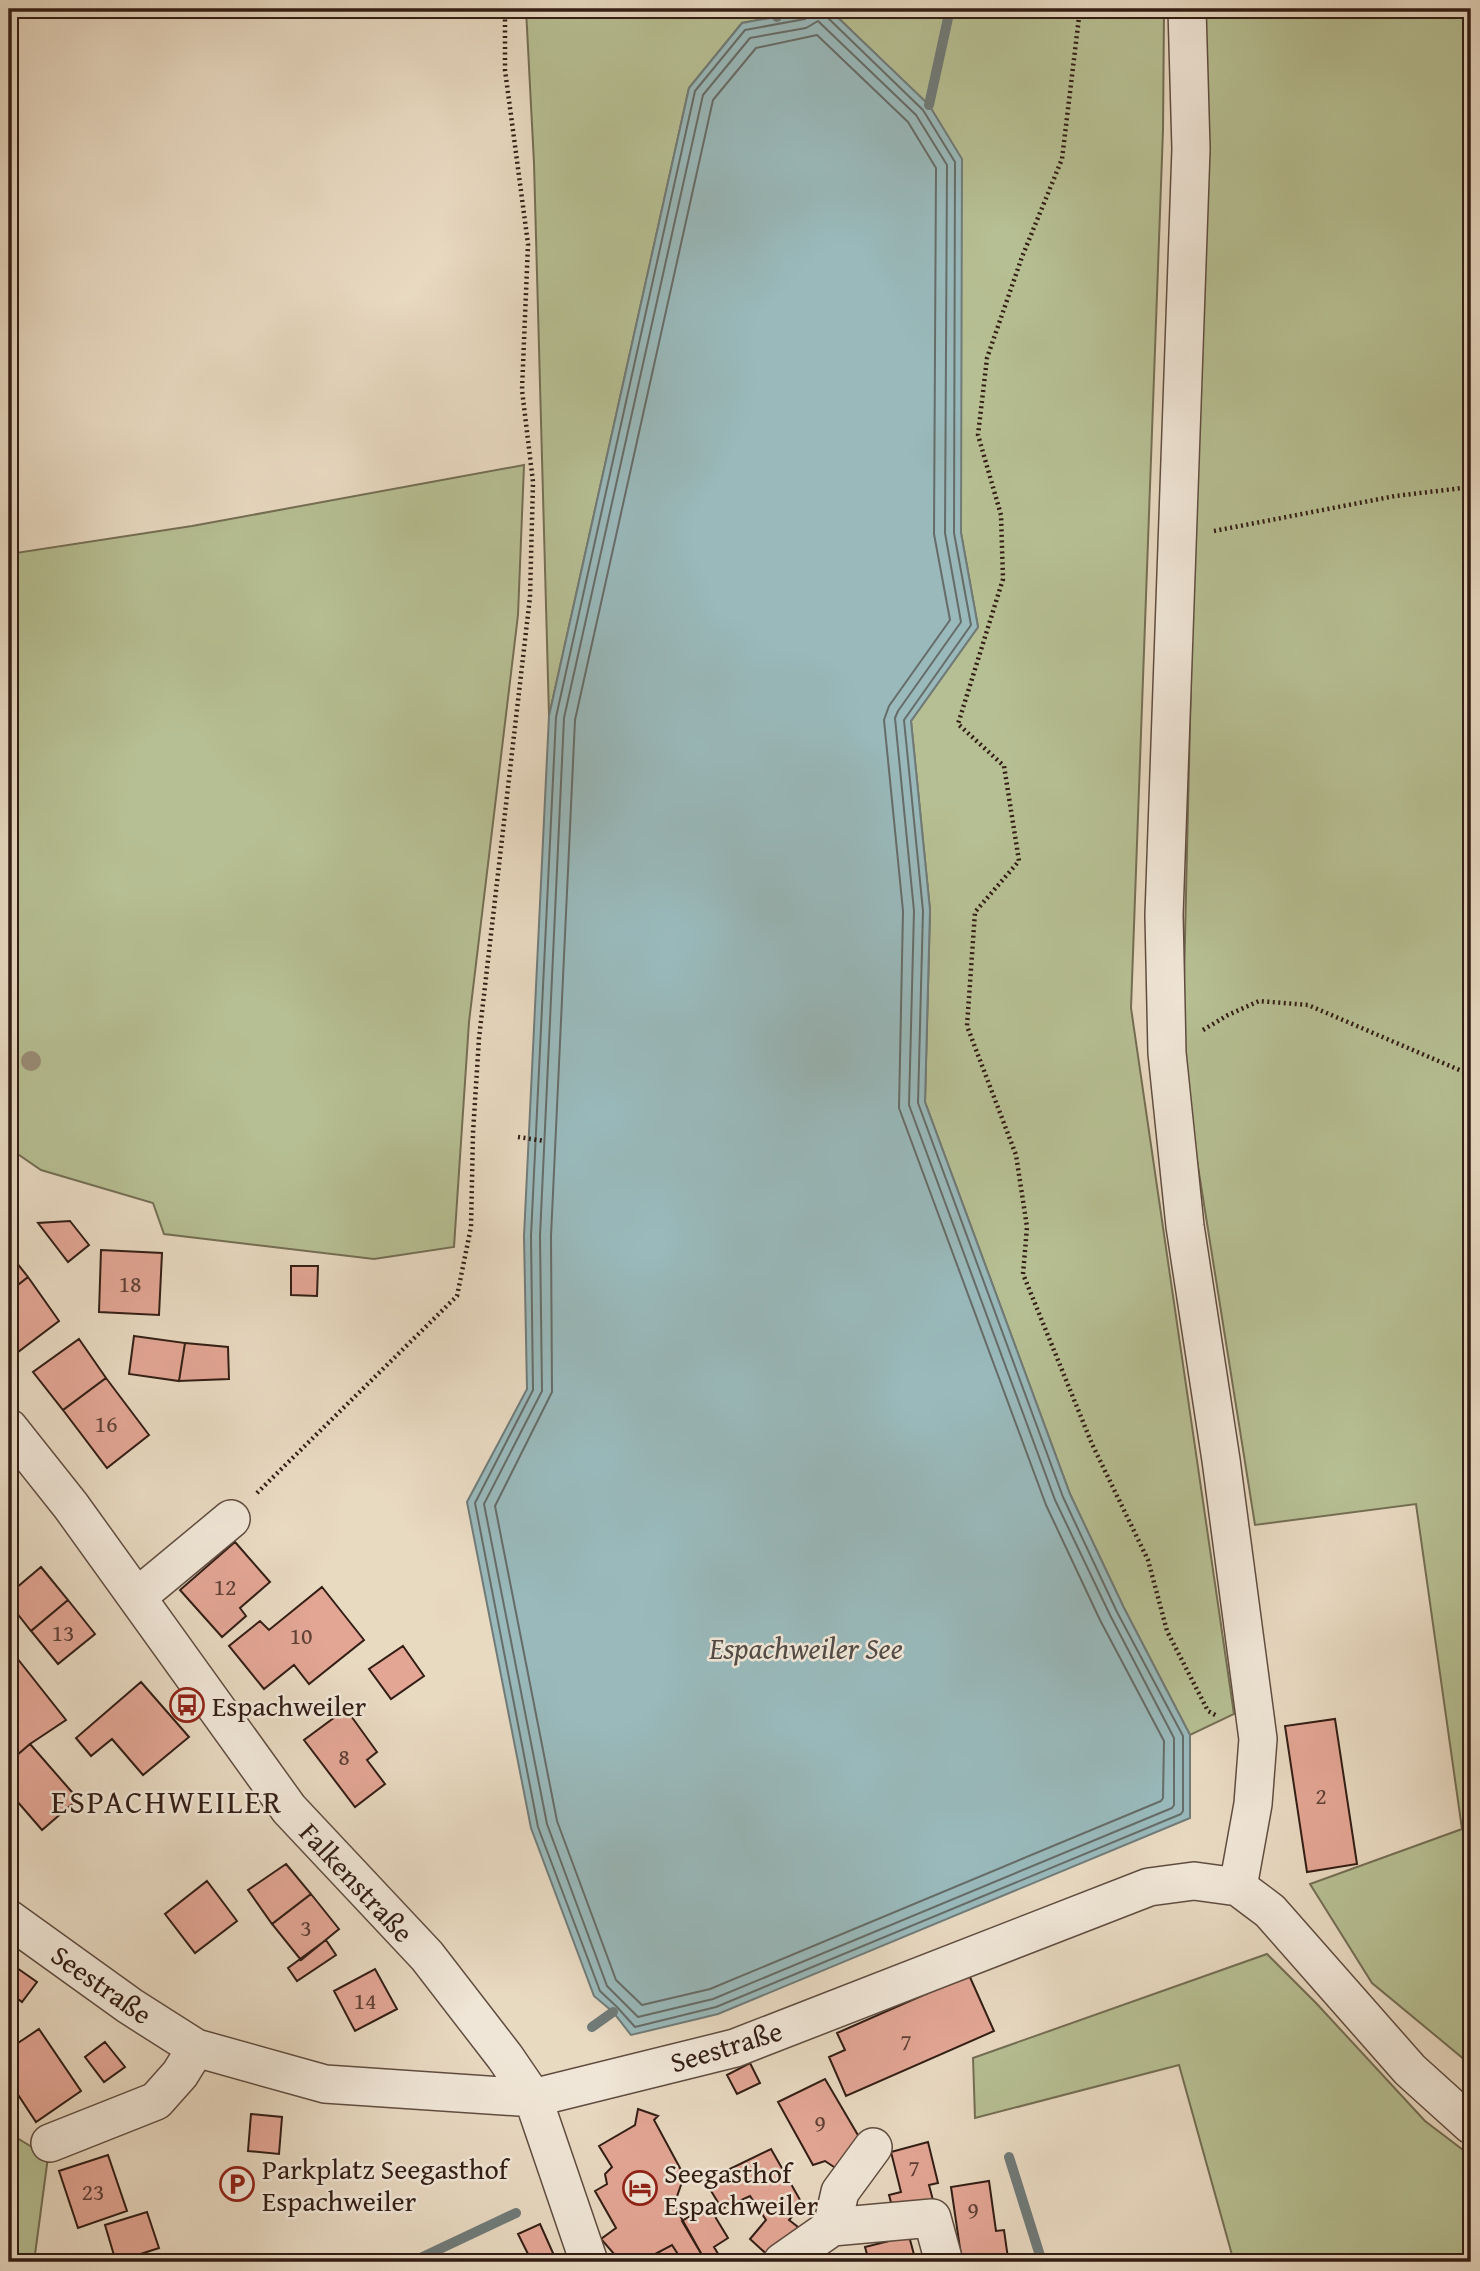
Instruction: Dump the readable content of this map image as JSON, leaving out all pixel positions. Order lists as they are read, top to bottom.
{
  "streets": {
    "street": ["Falkenstraße", "Seestraße"]
  },
  "crossings": [
    ["Falkenstraße", "Seestraße"]
  ],
  "districts": ["ESPACHWEILER"],
  "water": ["Espachweiler See"],
  "places": {
    "bus stop": ["Espachweiler"],
    "parking": ["Parkplatz Seegasthof Espachweiler"],
    "hotel": ["Seegasthof Espachweiler"]
  },
  "house_numbers": [
    "18",
    "16",
    "12",
    "13",
    "10",
    "8",
    "2",
    "3",
    "14",
    "7",
    "9",
    "7",
    "23",
    "9"
  ]
}
